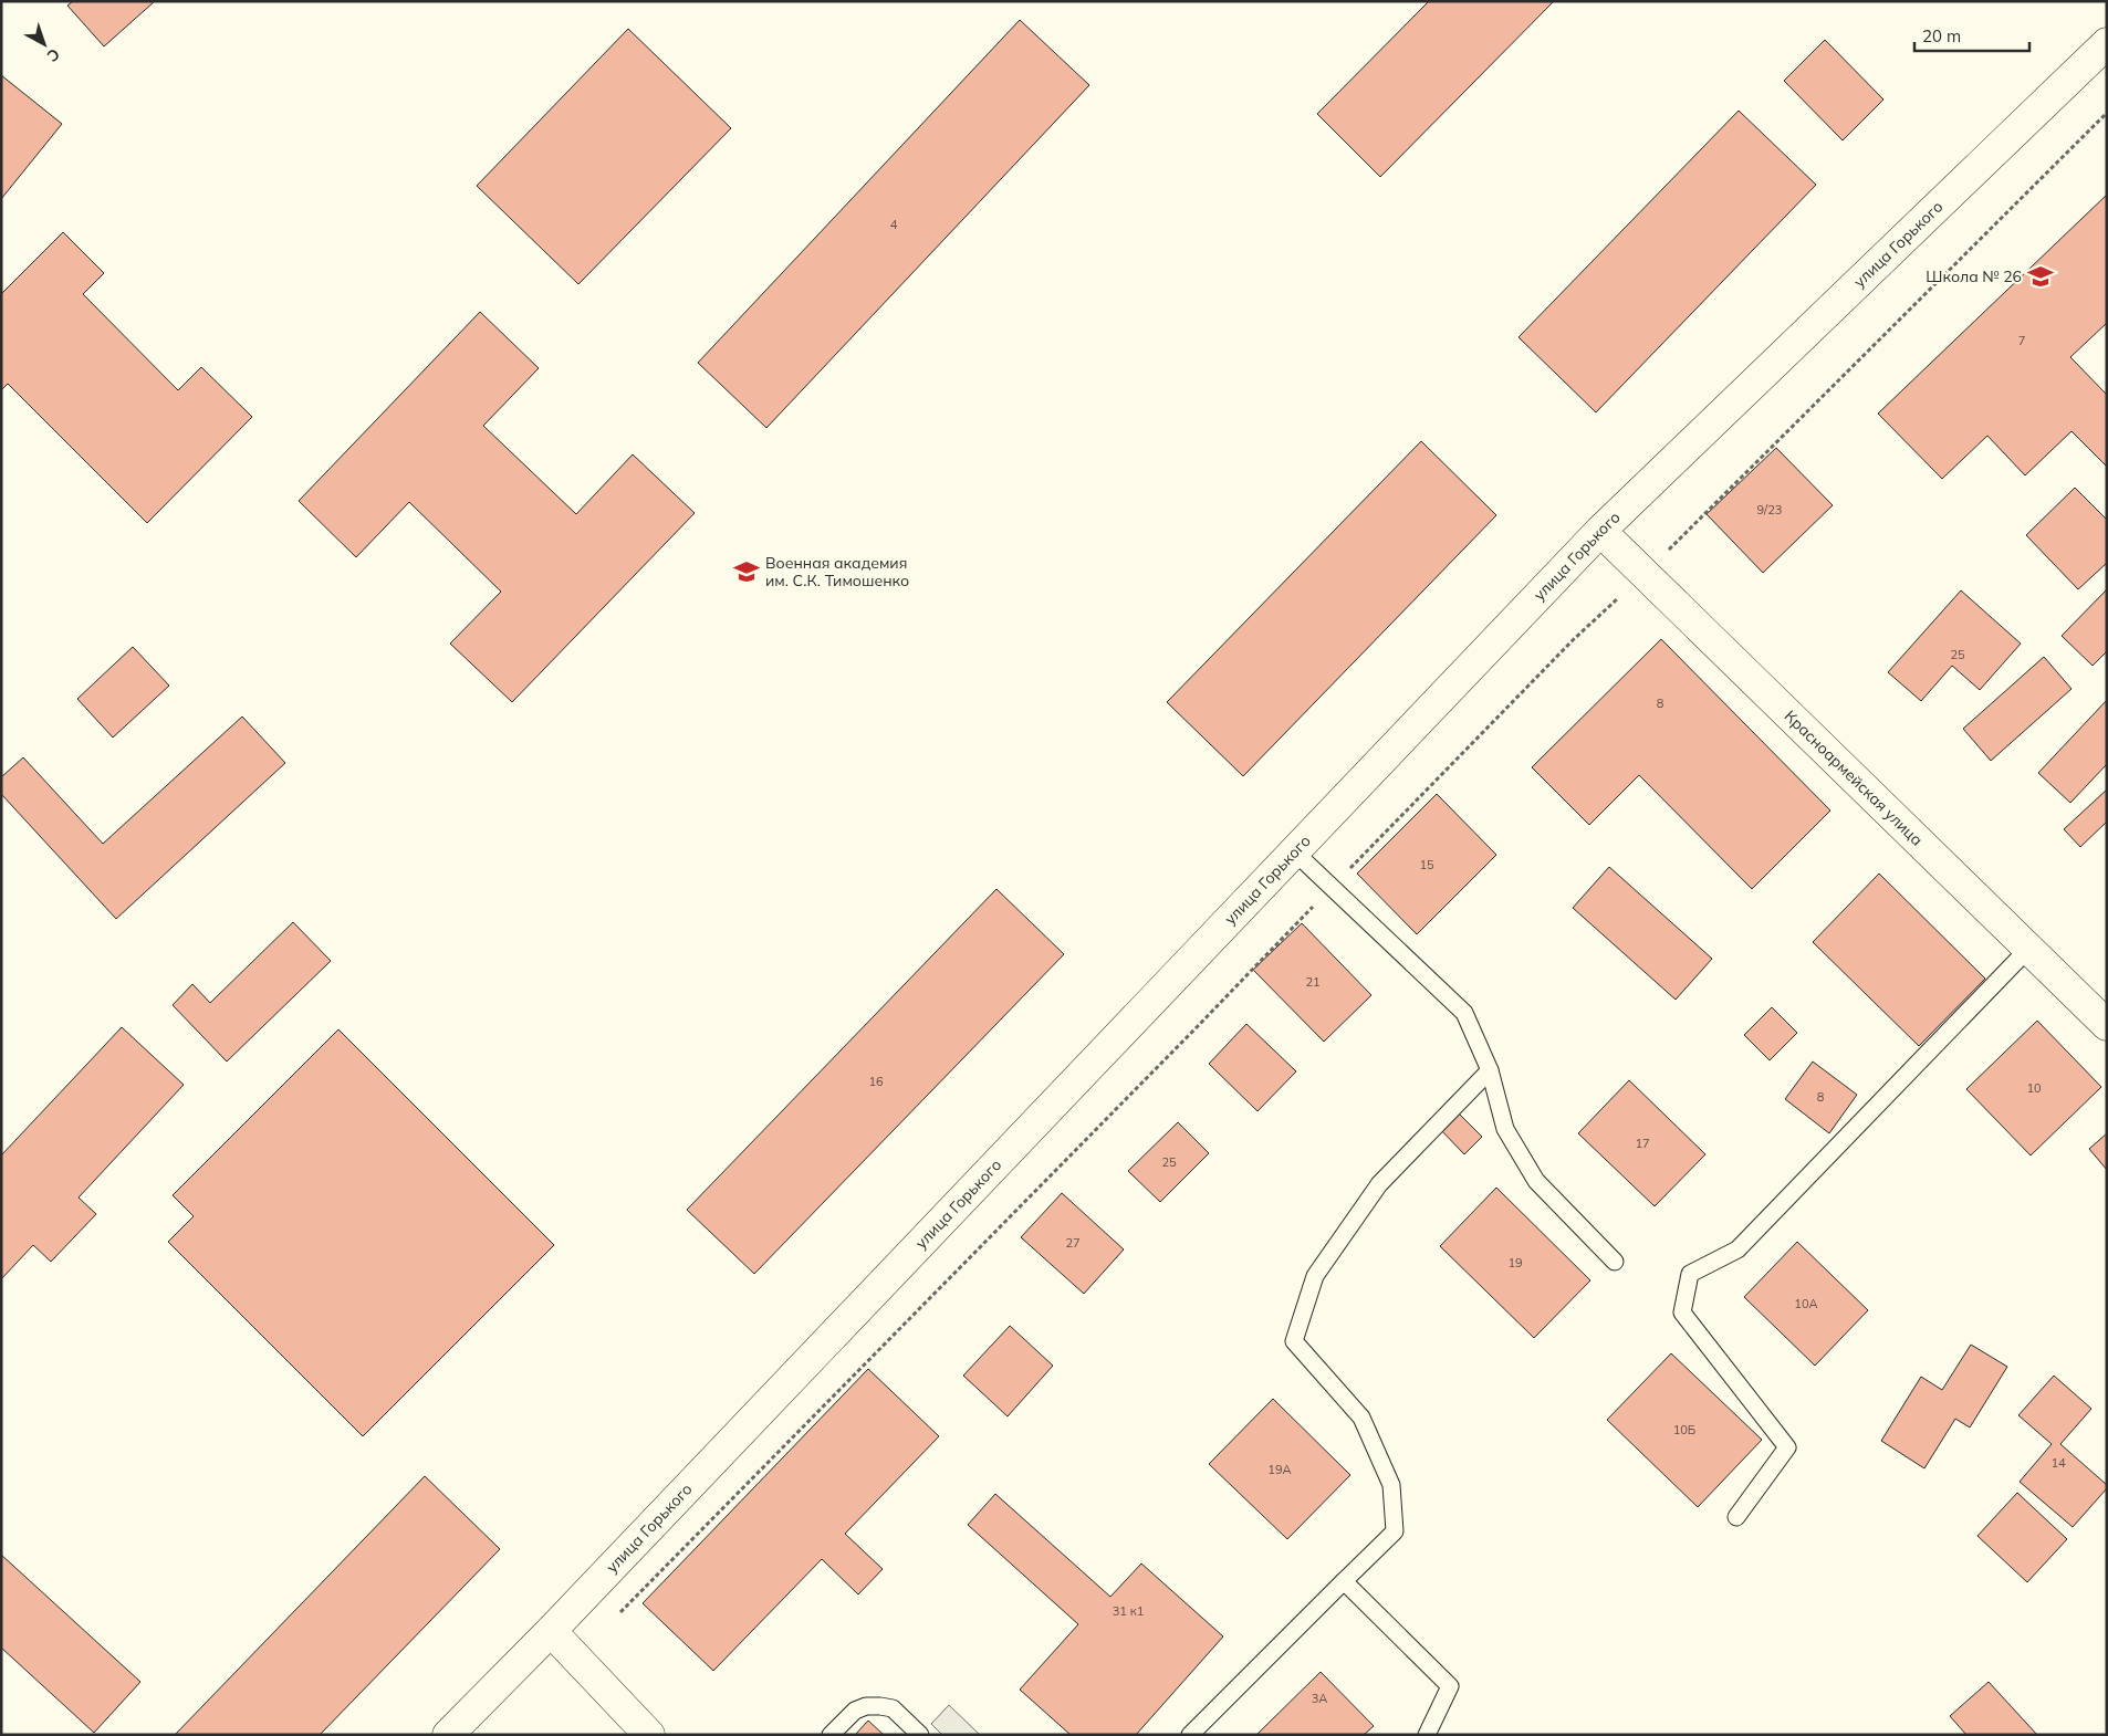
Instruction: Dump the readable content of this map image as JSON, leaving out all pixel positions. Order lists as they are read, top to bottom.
{
  "streets": {
    "street": ["улица Горького", "Красноармейская улица"]
  },
  "crossings": [
    ["улица Горького", "Красноармейская улица"]
  ],
  "places": {
    "school or university": ["Школа № 26", "Военная академия им. С.К. Тимошенко"]
  },
  "house_numbers": [
    "4",
    "7",
    "9/23",
    "25",
    "8",
    "15",
    "21",
    "16",
    "10",
    "8",
    "17",
    "25",
    "27",
    "19",
    "10А",
    "10Б",
    "14",
    "19А",
    "31 к1",
    "3А"
  ],
  "scale_bar": "20 m",
  "north": "bottom right"
}
